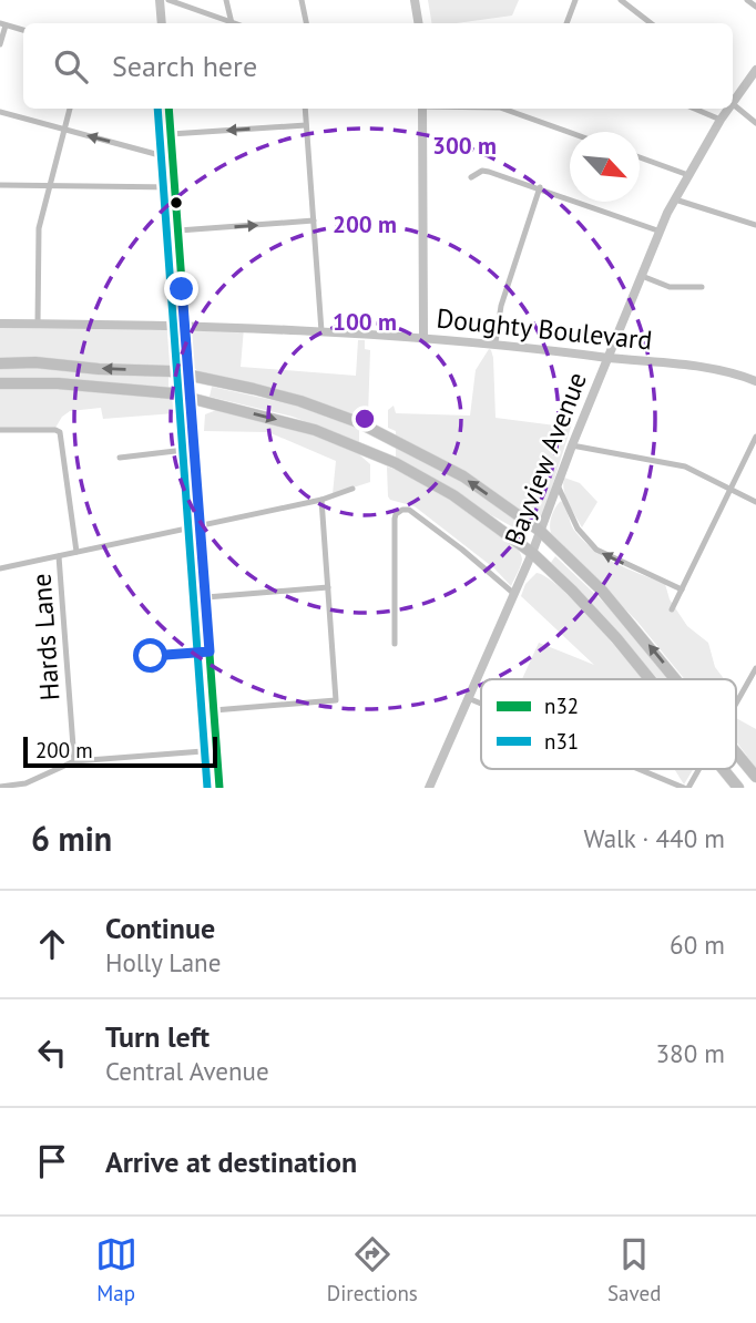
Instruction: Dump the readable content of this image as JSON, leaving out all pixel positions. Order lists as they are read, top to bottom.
{
  "streets": {
    "street": ["Doughty Boulevard", "Bayview Avenue", "Hards Lane"]
  },
  "crossings": [
    ["Doughty Boulevard", "Bayview Avenue"]
  ],
  "lines": ["transit line n32", "transit line n31"],
  "legend": ["n32", "n31"],
  "scale_bar": "200 m",
  "north": "bottom right",
  "page": {
    "search": "Search here",
    "scale": "200 m",
    "heading": ["6 min", "Walk · 440 m"],
    "list": [
      ["Continue", "Holly Lane", "60 m"],
      ["Turn left", "Central Avenue", "380 m"],
      "Arrive at destination"
    ],
    "nav": ["Map", "Directions", "Saved"]
  },
  "rings": ["300 m", "200 m", "100 m"]
}
